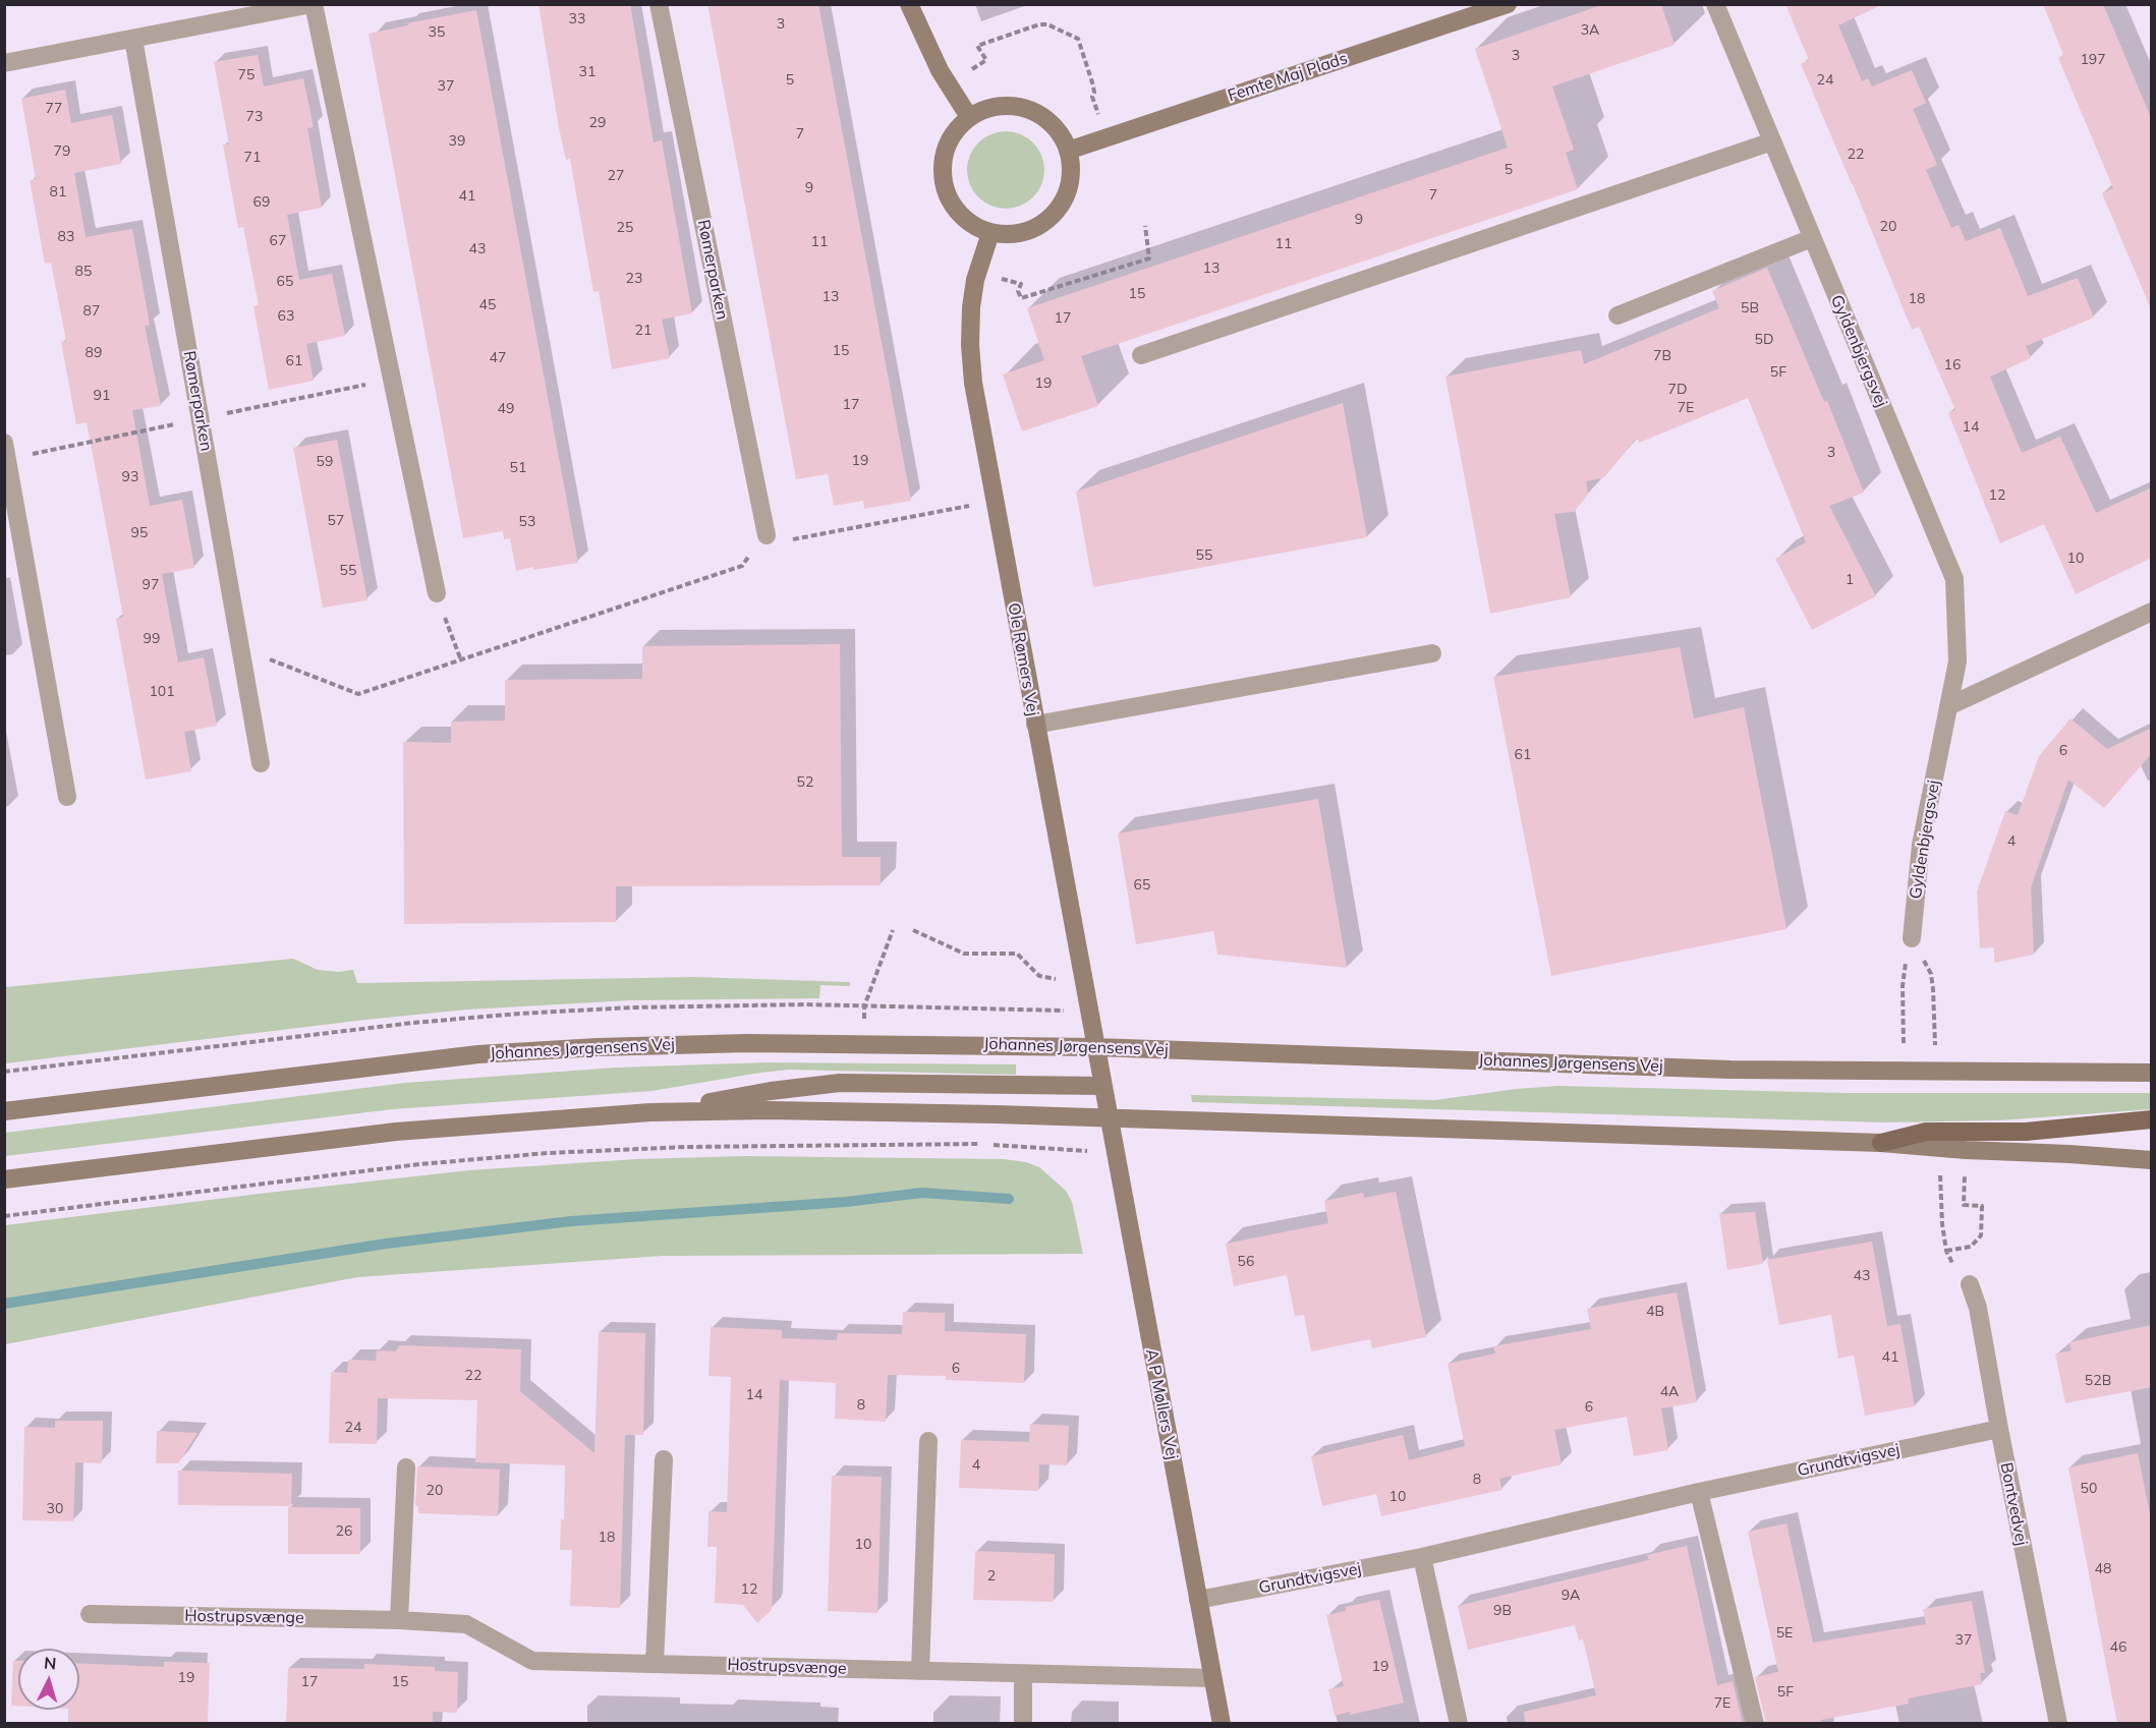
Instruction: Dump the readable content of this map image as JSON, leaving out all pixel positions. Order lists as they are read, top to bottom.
{
  "streets": {
    "street": [
      "Femte Maj Plads",
      "Rømerparken",
      "Gyldenbjergsvej",
      "Ole Rømers Vej",
      "Johannes Jørgensens Vej",
      "A P Møllers Vej",
      "Grundtvigsvej",
      "Bontvedvej",
      "Hostrupsvænge"
    ]
  },
  "crossings": [
    ["Femte Maj Plads", "Ole Rømers Vej"],
    ["Ole Rømers Vej", "Johannes Jørgensens Vej"],
    ["Ole Rømers Vej", "A P Møllers Vej"],
    ["A P Møllers Vej", "Grundtvigsvej"],
    ["A P Møllers Vej", "Hostrupsvænge"],
    ["Grundtvigsvej", "Bontvedvej"]
  ],
  "house_numbers": [
    "33",
    "3",
    "3A",
    "35",
    "3",
    "197",
    "31",
    "75",
    "5",
    "24",
    "37",
    "77",
    "73",
    "29",
    "7",
    "39",
    "79",
    "22",
    "71",
    "5",
    "27",
    "9",
    "81",
    "7",
    "41",
    "69",
    "9",
    "20",
    "25",
    "83",
    "67",
    "11",
    "11",
    "43",
    "13",
    "85",
    "23",
    "65",
    "15",
    "13",
    "18",
    "45",
    "5B",
    "87",
    "63",
    "17",
    "21",
    "5D",
    "15",
    "89",
    "7B",
    "47",
    "61",
    "16",
    "5F",
    "19",
    "7D",
    "91",
    "17",
    "7E",
    "49",
    "14",
    "3",
    "19",
    "59",
    "51",
    "93",
    "12",
    "57",
    "53",
    "95",
    "55",
    "10",
    "55",
    "1",
    "97",
    "99",
    "101",
    "6",
    "61",
    "52",
    "4",
    "65",
    "56",
    "43",
    "4B",
    "41",
    "6",
    "22",
    "52B",
    "4A",
    "14",
    "8",
    "6",
    "24",
    "4",
    "8",
    "50",
    "20",
    "10",
    "30",
    "26",
    "18",
    "10",
    "48",
    "2",
    "12",
    "9A",
    "9B",
    "5E",
    "37",
    "46",
    "19",
    "19",
    "17",
    "15",
    "5F",
    "7E"
  ],
  "north": "top"
}
